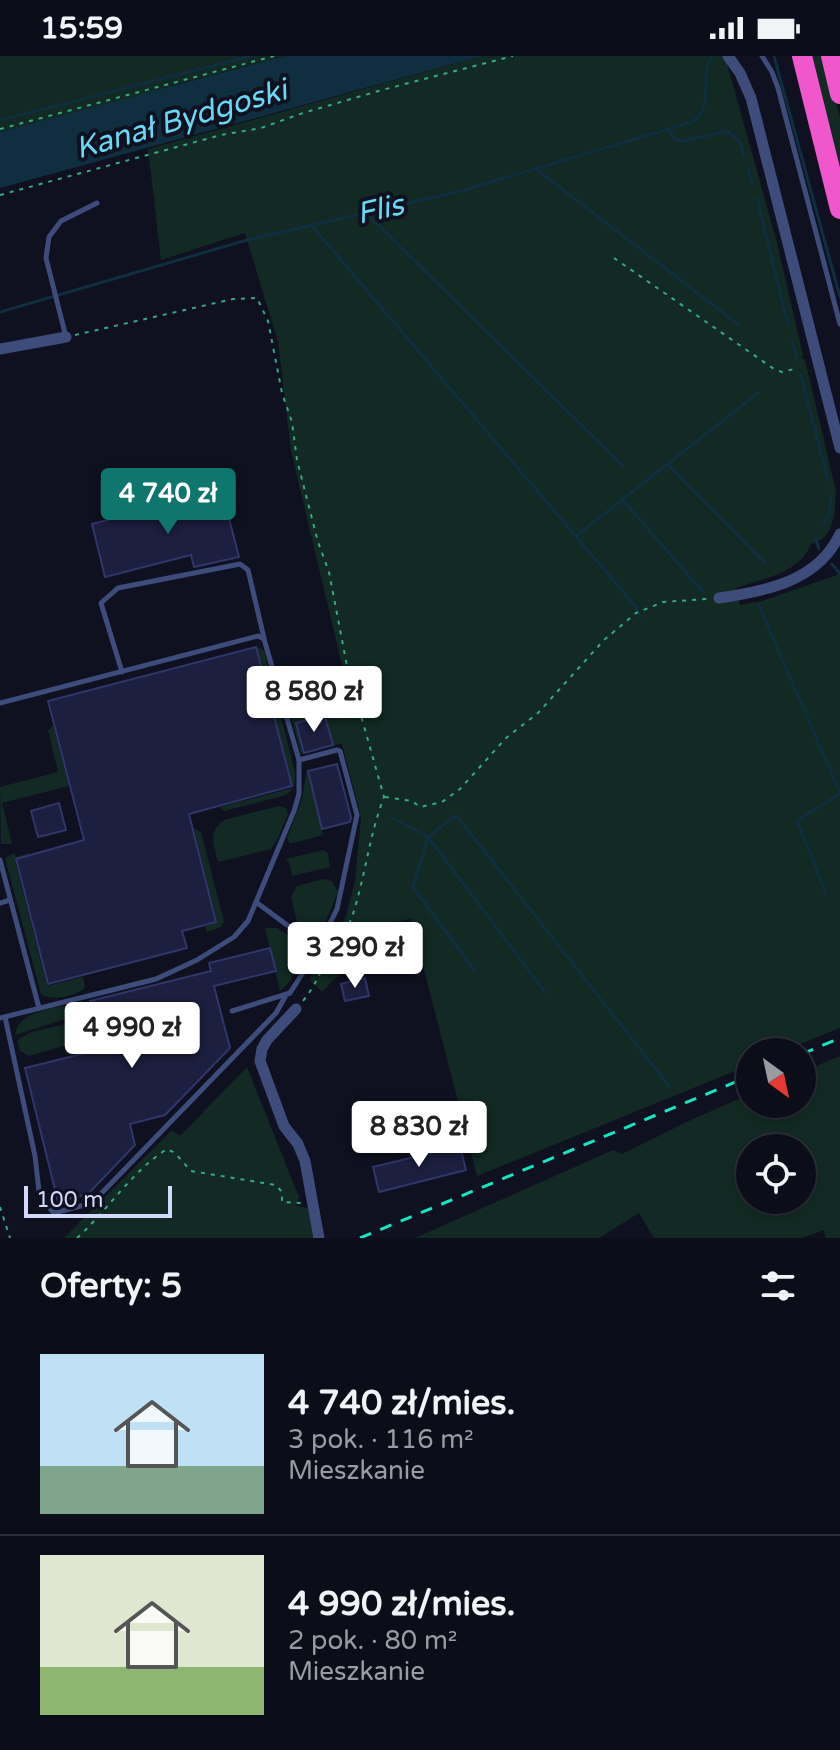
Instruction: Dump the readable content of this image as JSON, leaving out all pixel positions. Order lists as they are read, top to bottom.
{
  "water": ["Kanał Bydgoski", "Flis"],
  "scale_bar": "100 m",
  "north": "bottom right",
  "page": {
    "status": "15:59",
    "price": [
      "4 740 zł",
      "8 580 zł",
      "3 290 zł",
      "4 990 zł",
      "8 830 zł"
    ],
    "scale": "100 m",
    "heading": "Oferty: 5",
    "list": [
      {
        "name": "4 740 zł/mies.",
        "note": "3 pok. · 116 m² · Mieszkanie"
      },
      {
        "name": "4 990 zł/mies.",
        "note": "2 pok. · 80 m² · Mieszkanie"
      }
    ]
  }
}
